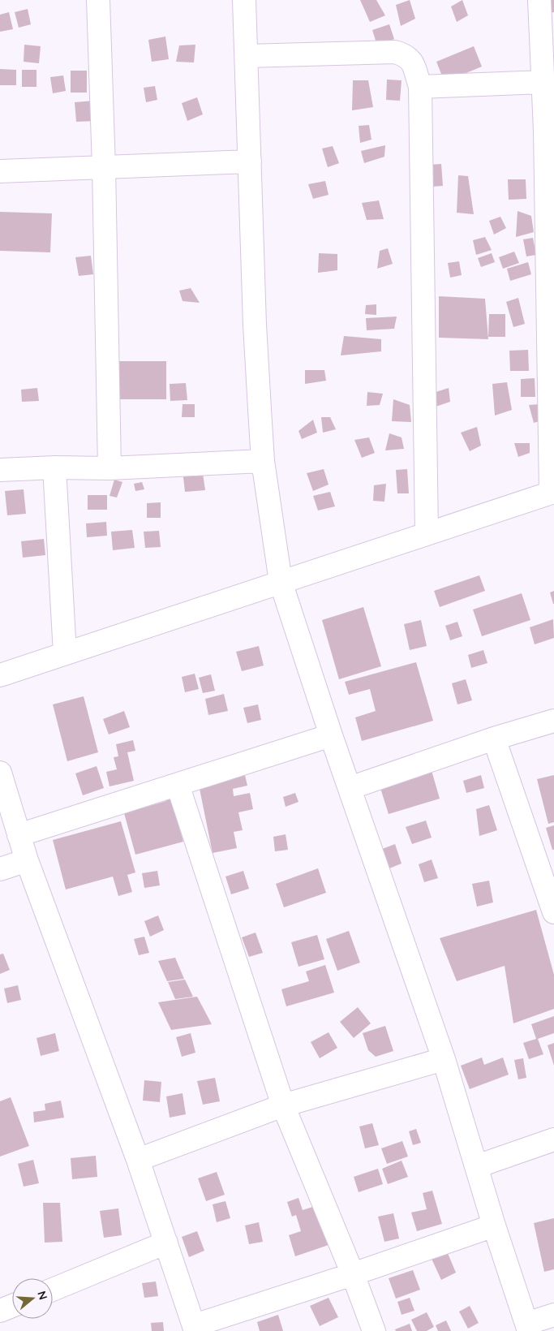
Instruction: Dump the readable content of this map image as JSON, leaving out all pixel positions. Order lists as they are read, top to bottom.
{
  "north": "right"
}
